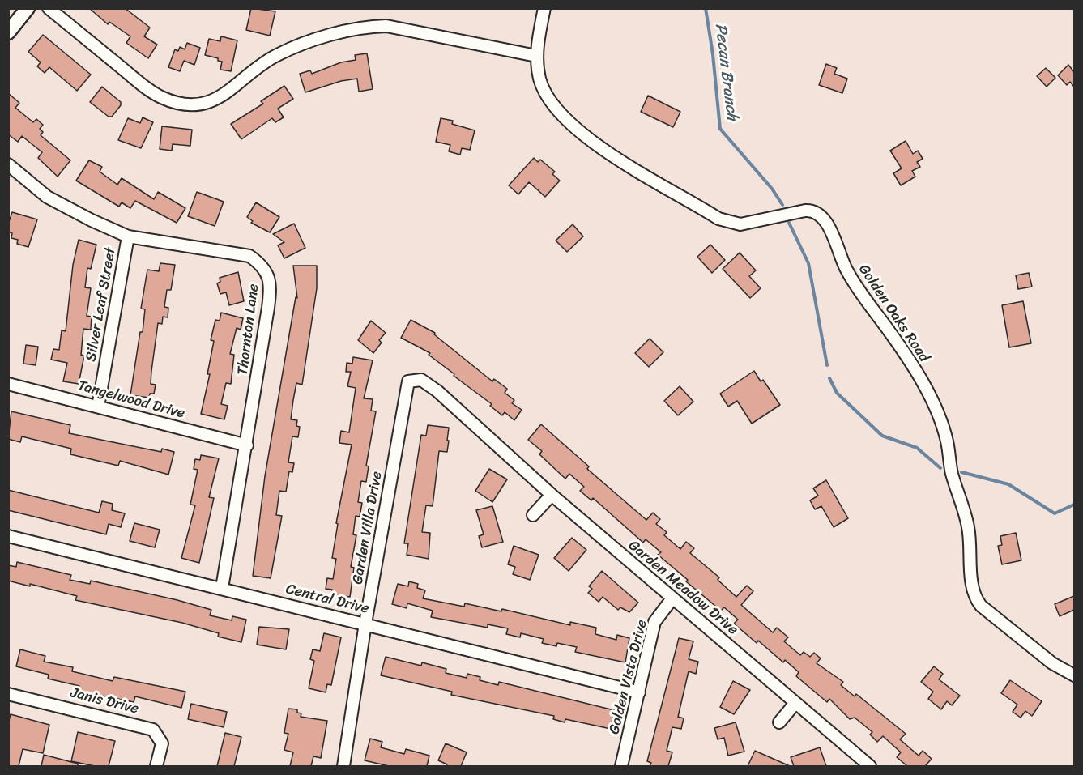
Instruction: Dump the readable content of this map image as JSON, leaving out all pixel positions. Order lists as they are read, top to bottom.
{
  "streets": {
    "street": [
      "Silver Leaf Street",
      "Golden Oaks Road",
      "Thornton Lane",
      "Tangelwood Drive",
      "Garden Villa Drive",
      "Garden Meadow Drive",
      "Central Drive",
      "Golden Vista Drive",
      "Janis Drive"
    ]
  },
  "crossings": [
    ["Silver Leaf Street", "Thornton Lane"],
    ["Silver Leaf Street", "Tangelwood Drive"],
    ["Thornton Lane", "Tangelwood Drive"],
    ["Thornton Lane", "Central Drive"],
    ["Garden Villa Drive", "Garden Meadow Drive"],
    ["Garden Villa Drive", "Central Drive"],
    ["Garden Meadow Drive", "Golden Vista Drive"],
    ["Central Drive", "Golden Vista Drive"]
  ],
  "water": ["Pecan Branch"]
}
